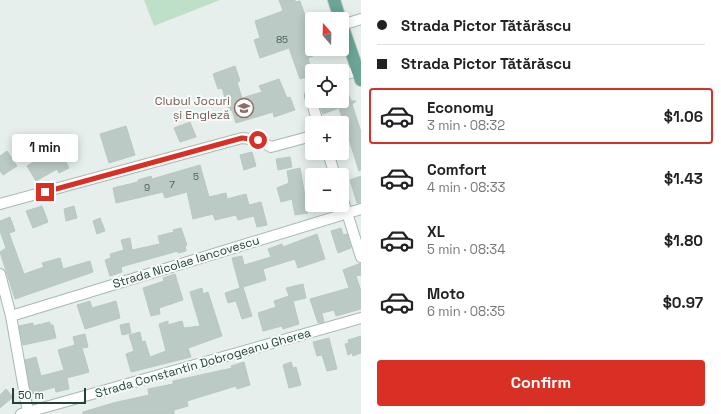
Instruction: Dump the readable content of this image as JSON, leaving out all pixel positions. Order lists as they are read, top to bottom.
{
  "streets": {
    "street": ["Strada Nicolae Iancovescu", "Strada Constantin Dobrogeanu Gherea"]
  },
  "places": {
    "school or university": ["Clubul Jocuri și Engleză"]
  },
  "house_numbers": [
    "85",
    "5",
    "7",
    "9"
  ],
  "scale_bar": "50 m",
  "north": "top",
  "page": {
    "banner": ["Strada Pictor Tătărăscu", "Strada Pictor Tătărăscu"],
    "map_buttons": ["+", "−"],
    "list": [
      {
        "name": "Economy",
        "note": "3 min · 08:32",
        "value": "$1.06"
      },
      {
        "name": "Comfort",
        "note": "4 min · 08:33",
        "value": "$1.43"
      },
      {
        "name": "XL",
        "note": "5 min · 08:34",
        "value": "$1.80"
      },
      {
        "name": "Moto",
        "note": "6 min · 08:35",
        "value": "$0.97"
      }
    ],
    "bubble": "1 min",
    "buttons": "Confirm",
    "scale": "50 m"
  }
}
